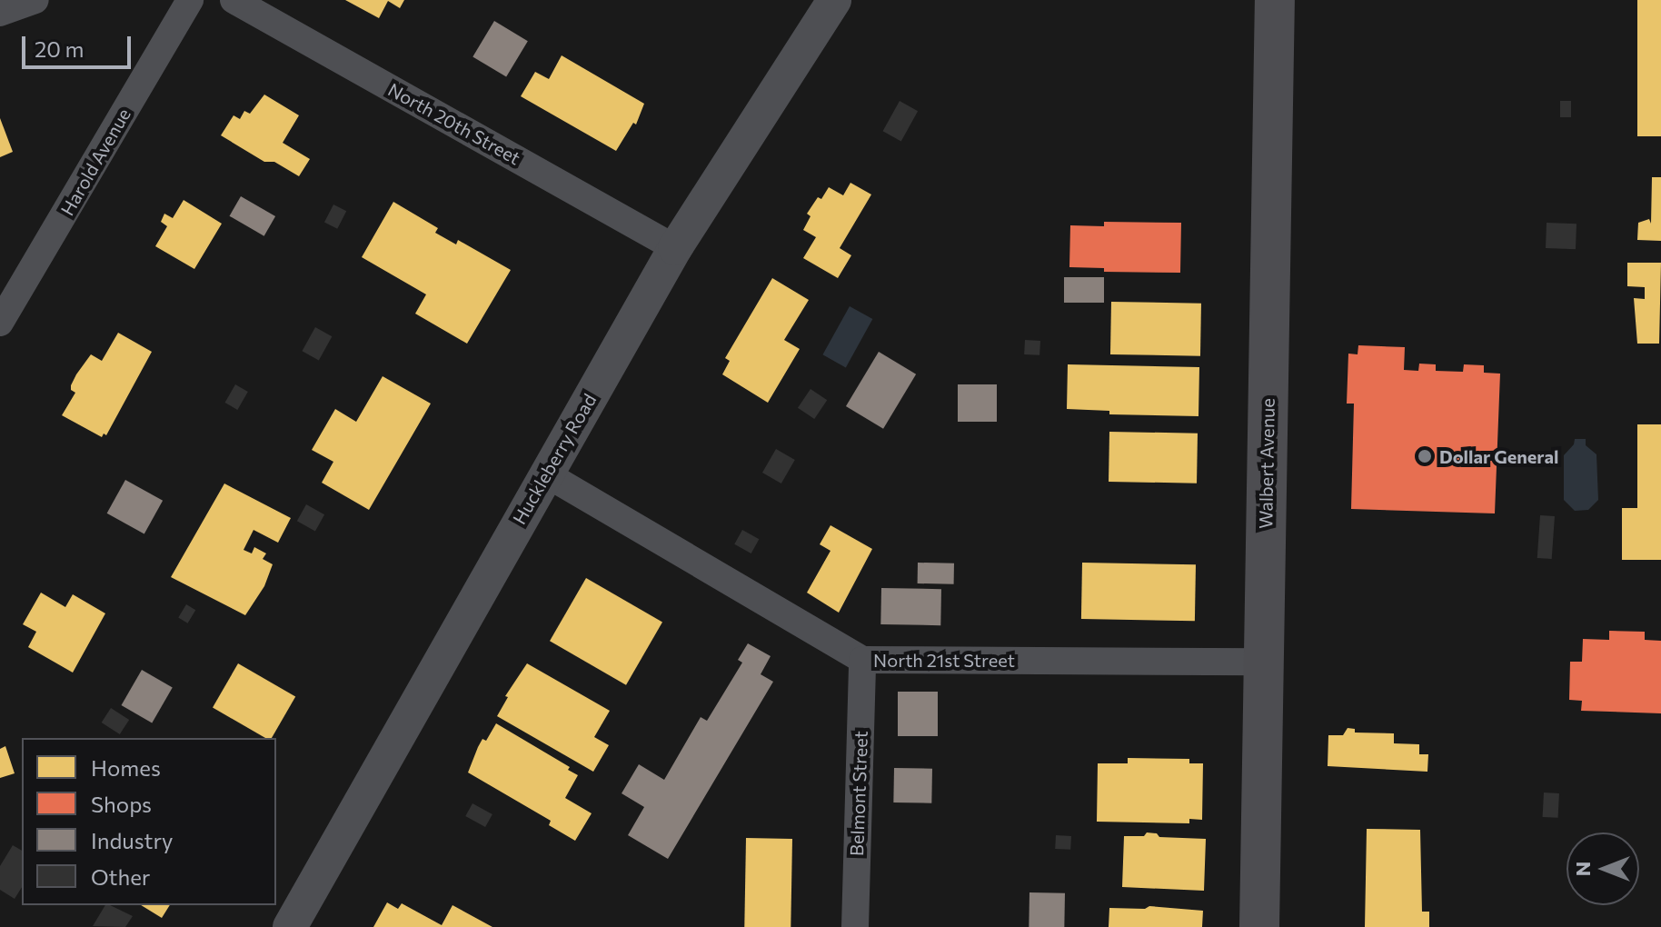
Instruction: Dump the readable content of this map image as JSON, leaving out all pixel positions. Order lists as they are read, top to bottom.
{
  "streets": {
    "main road": ["Walbert Avenue"],
    "street": [
      "North 20th Street",
      "Harold Avenue",
      "Huckleberry Road",
      "North 21st Street",
      "Belmont Street"
    ]
  },
  "crossings": [
    ["North 20th Street", "Huckleberry Road"],
    ["Huckleberry Road", "North 21st Street"],
    ["Walbert Avenue", "North 21st Street"],
    ["North 21st Street", "Belmont Street"]
  ],
  "places": ["Dollar General"],
  "legend": [
    "Homes",
    "Shops",
    "Industry",
    "Other"
  ],
  "scale_bar": "20 m",
  "north": "left"
}
